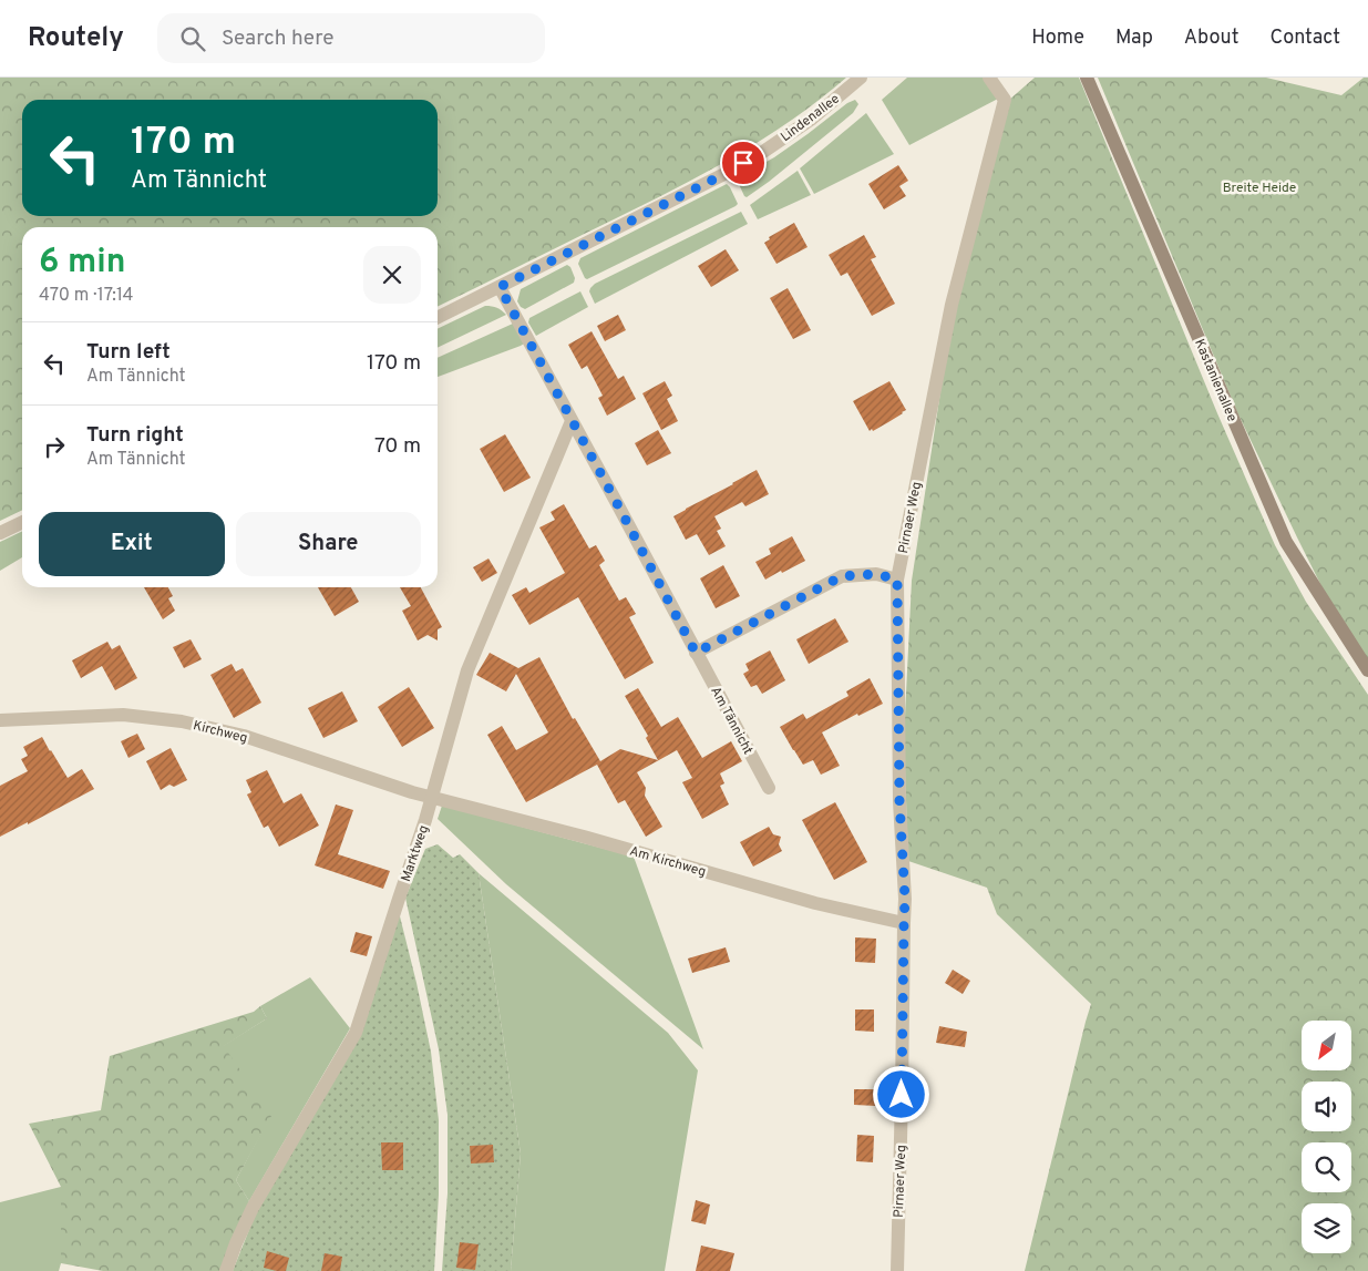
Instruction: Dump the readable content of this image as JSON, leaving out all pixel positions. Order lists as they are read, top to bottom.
{
  "streets": {
    "main road": ["Kastanienallee"],
    "street": [
      "Lindenallee",
      "Pirnaer Weg",
      "Am Tännicht",
      "Kirchweg",
      "Marktweg",
      "Am Kirchweg"
    ]
  },
  "crossings": [
    ["Lindenallee", "Am Tännicht"],
    ["Pirnaer Weg", "Am Kirchweg"],
    ["Am Tännicht", "Marktweg"],
    ["Kirchweg", "Marktweg"],
    ["Kirchweg", "Am Kirchweg"],
    ["Marktweg", "Am Kirchweg"]
  ],
  "parks": ["Breite Heide"],
  "north": "bottom left",
  "page": {
    "header": "Routely",
    "search": "Search here",
    "nav": [
      "Home",
      "Map",
      "About",
      "Contact"
    ],
    "turn": ["170 m", "Am Tännicht"],
    "heading": ["6 min", "470 m · 17:14"],
    "list": [
      {
        "name": "Turn left",
        "note": "Am Tännicht",
        "value": "170 m"
      },
      {
        "name": "Turn right",
        "note": "Am Tännicht",
        "value": "70 m"
      }
    ],
    "buttons": ["Exit", "Share"]
  }
}
